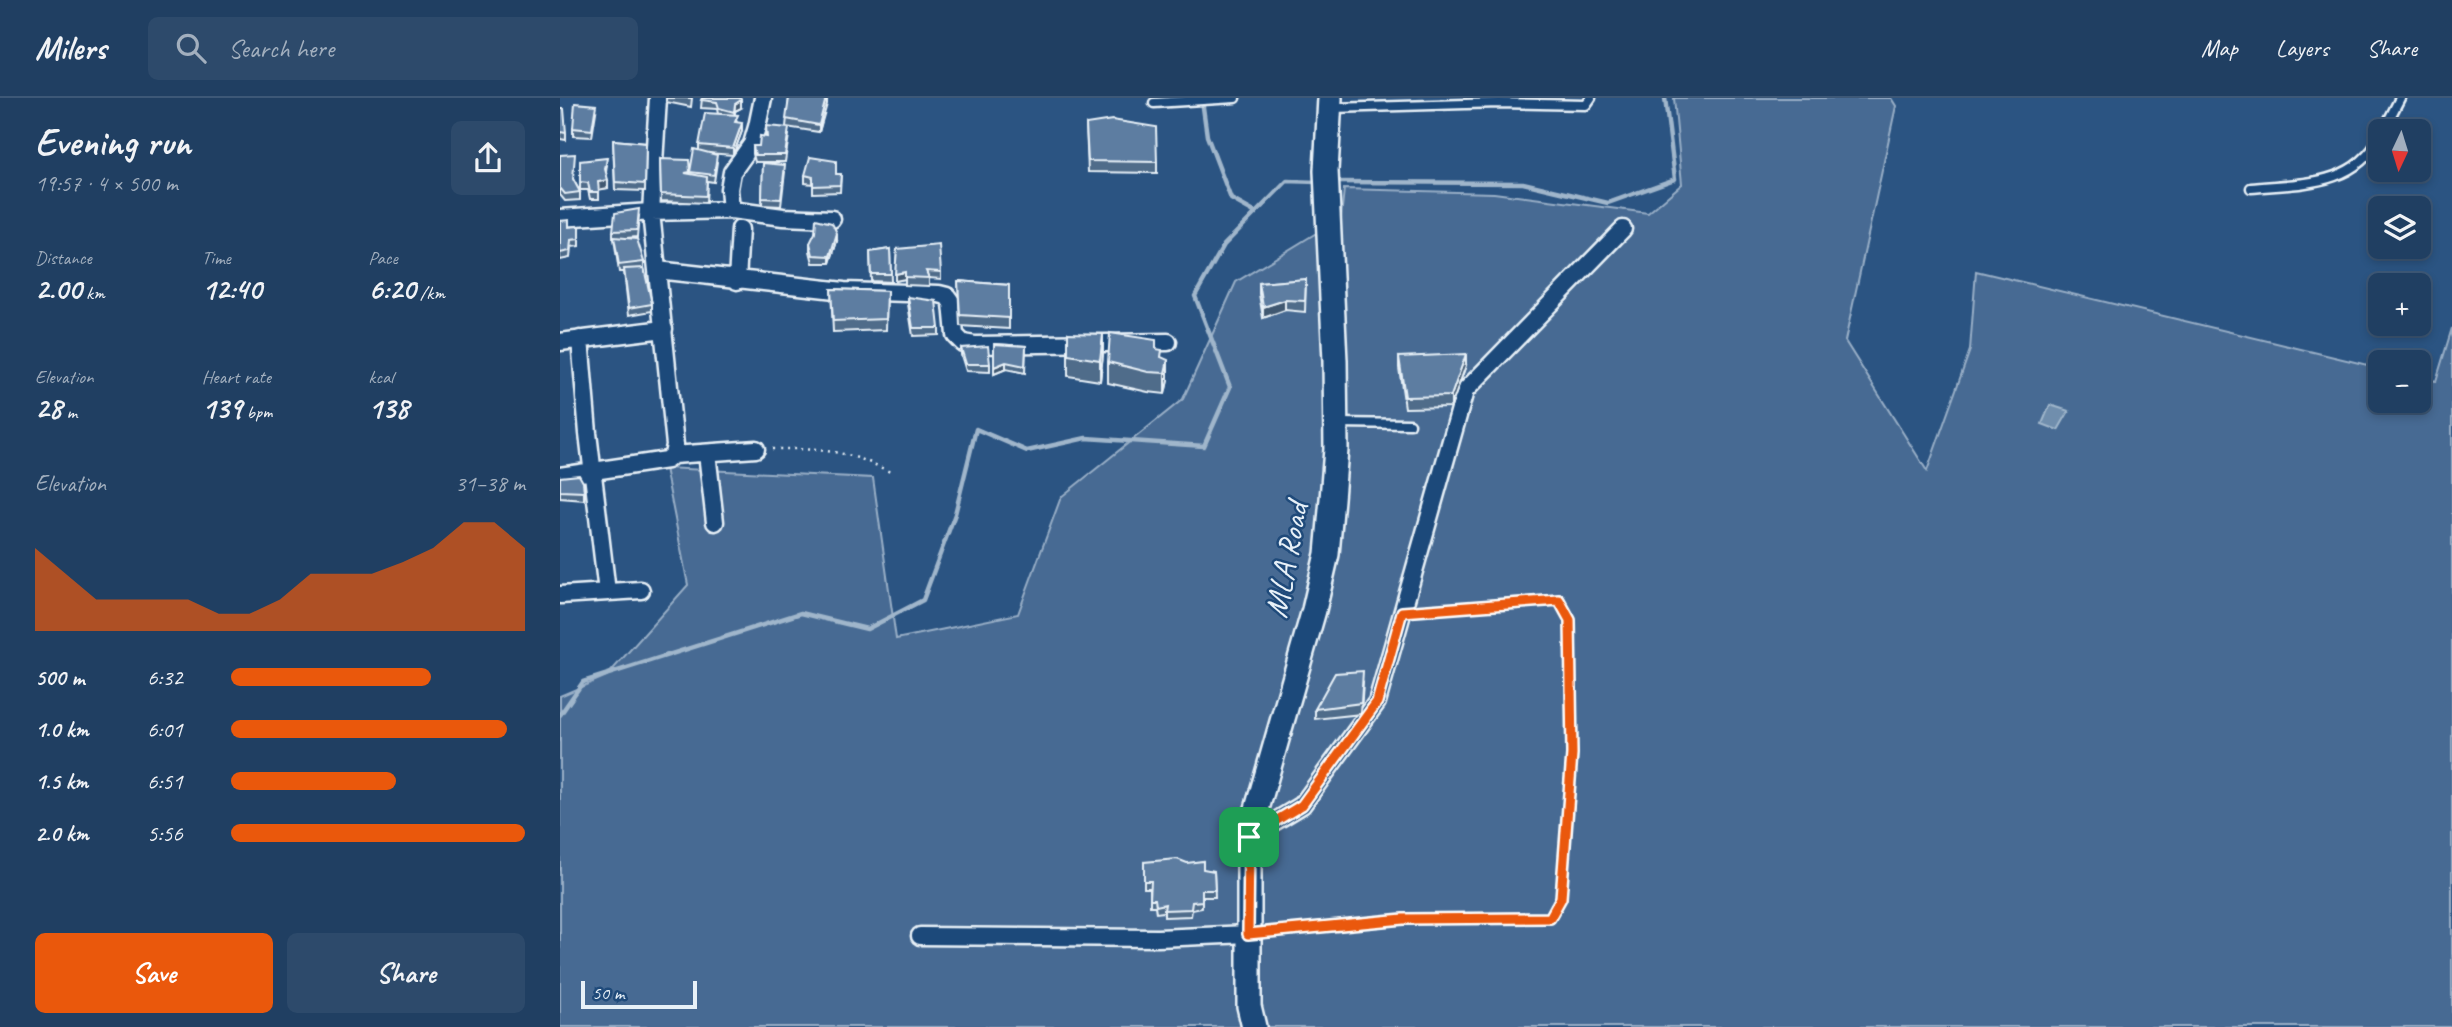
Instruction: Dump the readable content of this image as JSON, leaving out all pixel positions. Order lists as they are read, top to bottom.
{
  "streets": {
    "street": ["MLA Road"]
  },
  "scale_bar": "50 m",
  "north": "bottom",
  "page": {
    "header": "Milers",
    "search": "Search here",
    "nav": ["Map", "Layers", "Share"],
    "heading": ["Evening run", "19:57 · 4 × 500 m"],
    "map_buttons": ["+", "−"],
    "stats": [
      ["Distance", "2.00 km"],
      ["Time", "12:40"],
      ["Pace", "6:20 /km"],
      ["Elevation", "28 m"],
      ["Heart rate", "139 bpm"],
      ["kcal", "138"]
    ],
    "chart": ["Elevation", "31–38 m"],
    "list": [
      {
        "name": "500 m",
        "note": "6:32"
      },
      {
        "name": "1.0 km",
        "note": "6:01"
      },
      {
        "name": "1.5 km",
        "note": "6:51"
      },
      {
        "name": "2.0 km",
        "note": "5:56"
      }
    ],
    "buttons": ["Save", "Share"],
    "scale": "50 m"
  }
}
